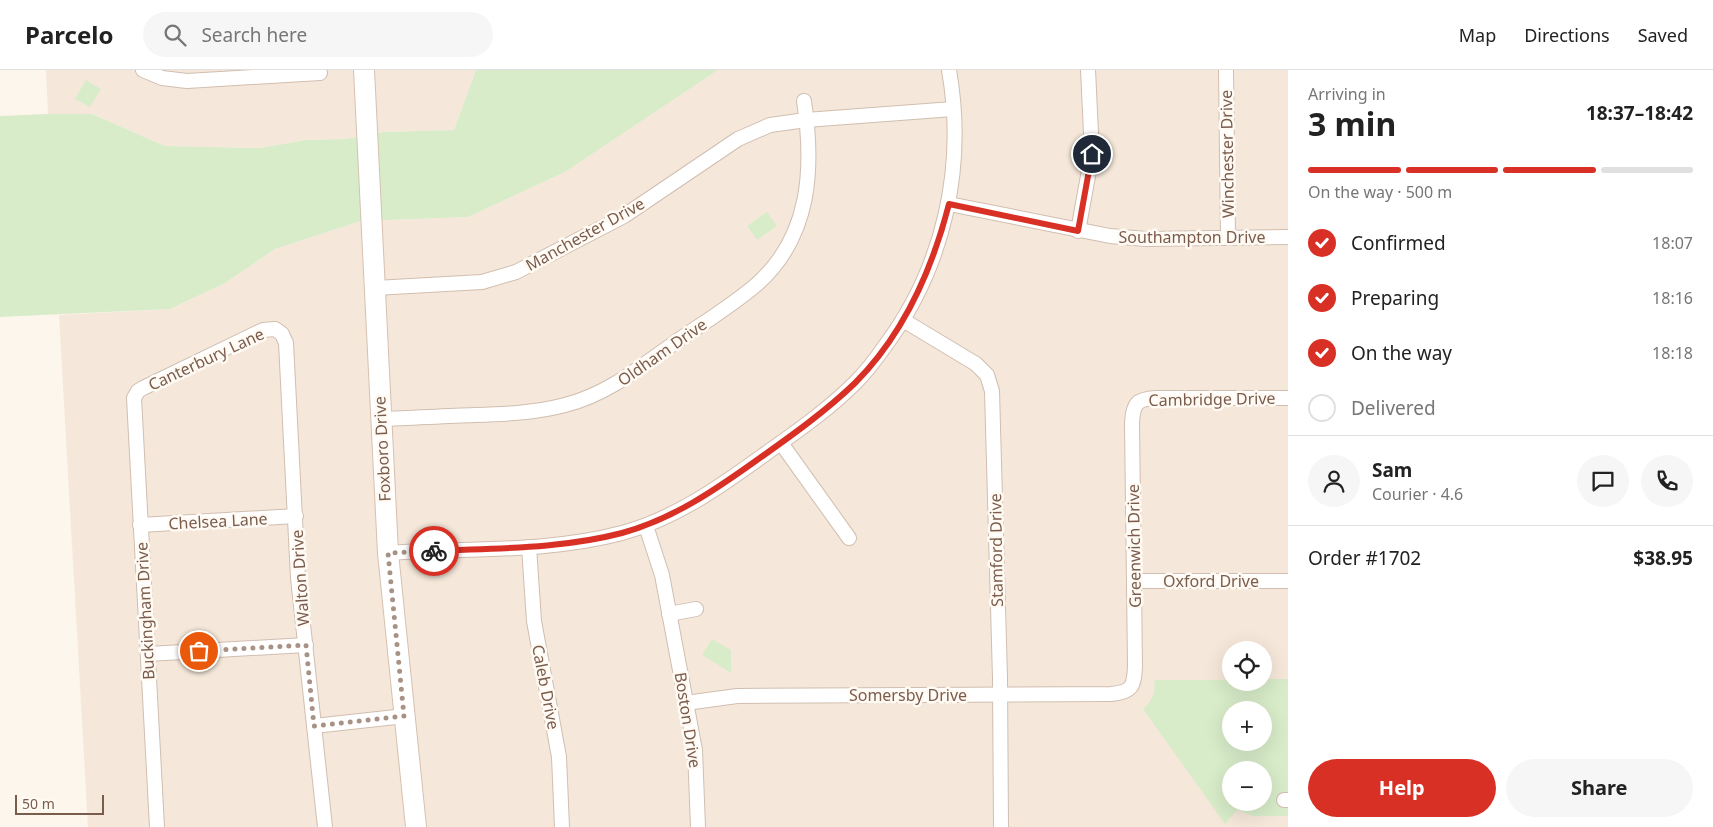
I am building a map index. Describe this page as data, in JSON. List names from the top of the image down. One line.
{"streets":{"street":["Winchester Drive","Manchester Drive","Southampton Drive","Oldham Drive","Canterbury Lane","Cambridge Drive","Foxboro Drive","Chelsea Lane","Greenwich Drive","Stamford Drive","Walton Drive","Oxford Drive","Buckingham Drive","Caleb Drive","Somersby Drive","Boston Drive"]},"crossings":[["Winchester Drive","Southampton Drive"],["Manchester Drive","Oldham Drive"],["Manchester Drive","Foxboro Drive"],["Oldham Drive","Foxboro Drive"],["Canterbury Lane","Walton Drive"],["Canterbury Lane","Buckingham Drive"],["Cambridge Drive","Greenwich Drive"],["Chelsea Lane","Walton Drive"],["Chelsea Lane","Buckingham Drive"],["Greenwich Drive","Oxford Drive"],["Greenwich Drive","Somersby Drive"],["Stamford Drive","Somersby Drive"],["Somersby Drive","Boston Drive"]],"scale_bar":"50 m","page":{"header":"Parcelo","search":"Search here","nav":["Map","Directions","Saved"],"heading":["3 min","Arriving in","18:37–18:42"],"panel":["Sam","Courier · 4.6","Order #1702","$38.95"],"bar":"On the way · 500 m","list":[["Confirmed","18:07"],["Preparing","18:16"],["On the way","18:18"],"Delivered"],"map_buttons":["+","−"],"buttons":["Help","Share"],"scale":"50 m"}}
